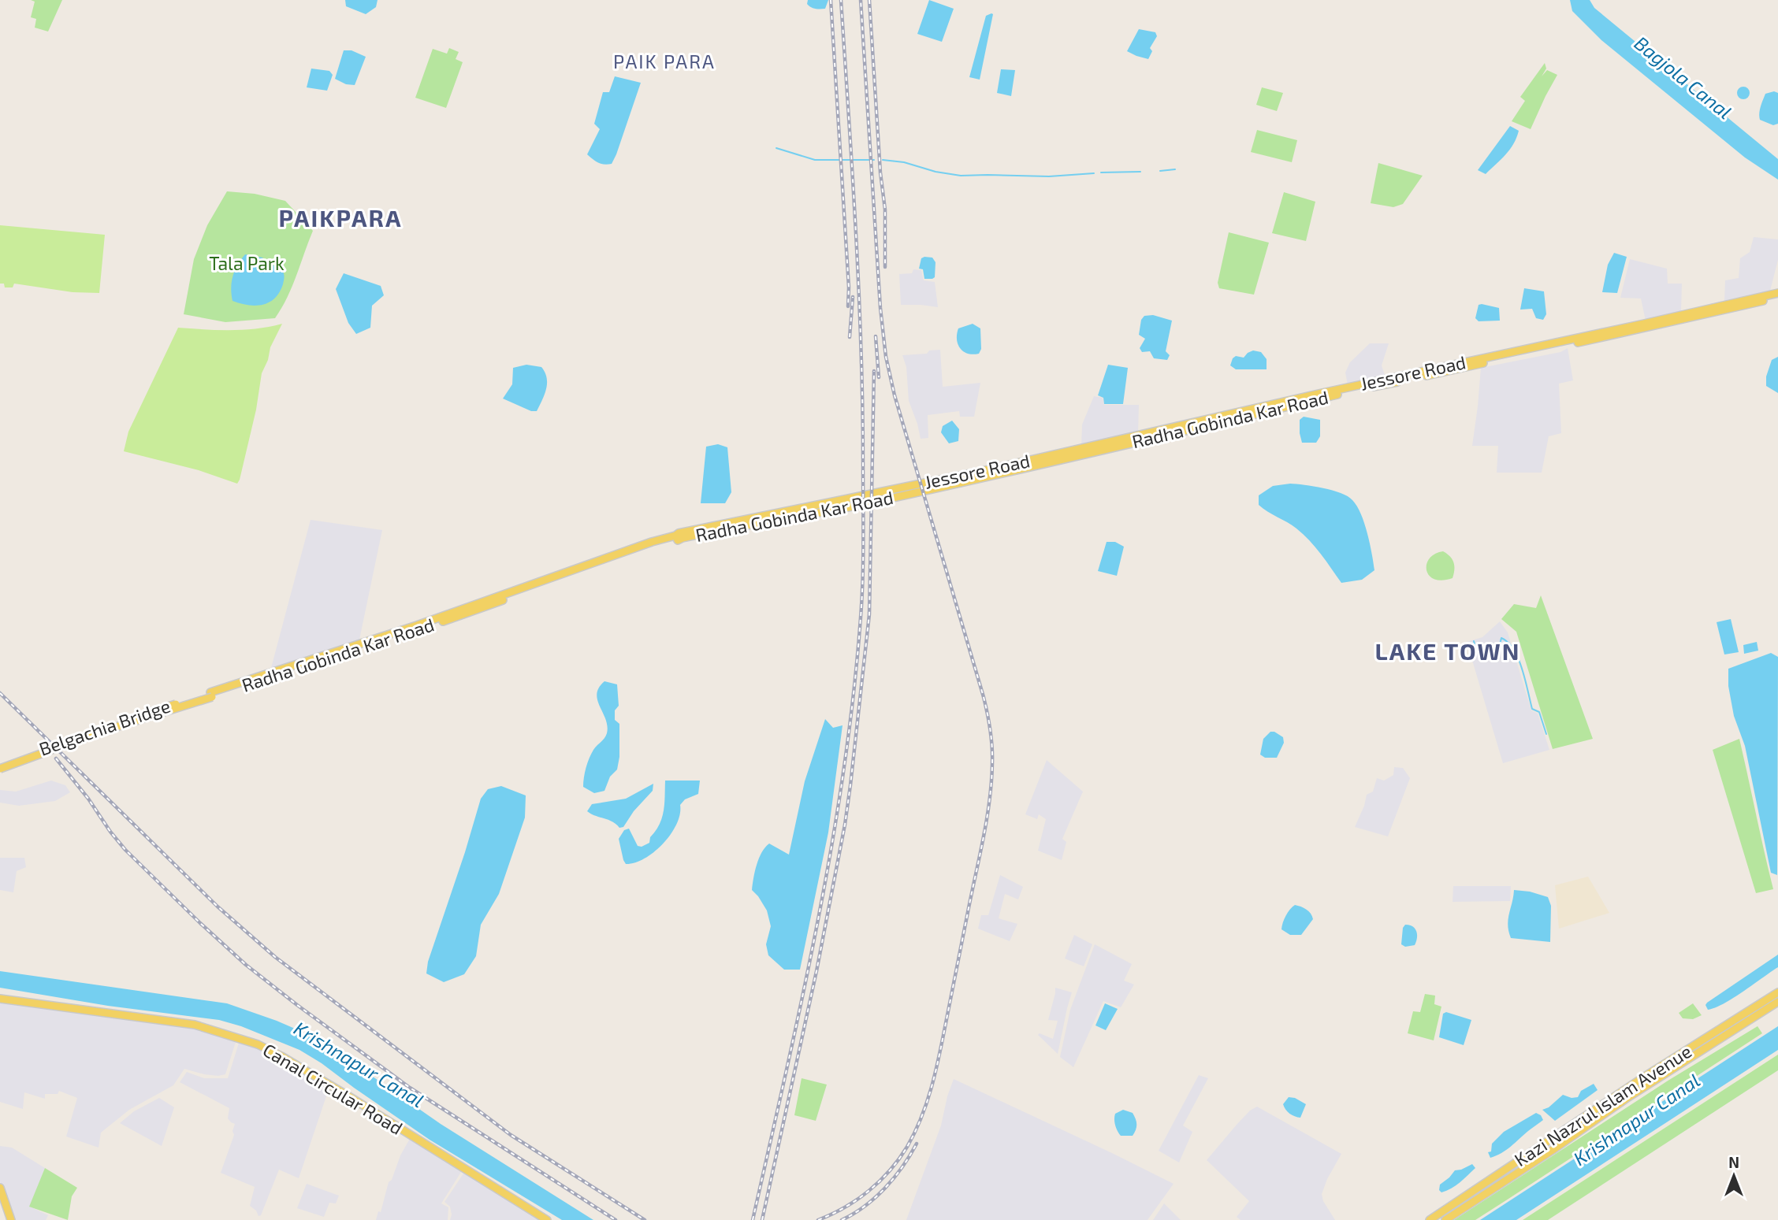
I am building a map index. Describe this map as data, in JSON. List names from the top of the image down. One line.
{"streets":{"main road":["Jessore Road","Radha Gobinda Kar Road","Belgachia Bridge","Canal Circular Road","Kazi Nazrul Islam Avenue"]},"crossings":[["Jessore Road","Radha Gobinda Kar Road"]],"districts":["PAIK PARA","PAIKPARA","LAKE TOWN"],"water":["Bagjola Canal","Krishnapur Canal"],"parks":["Tala Park"],"north":"top"}
